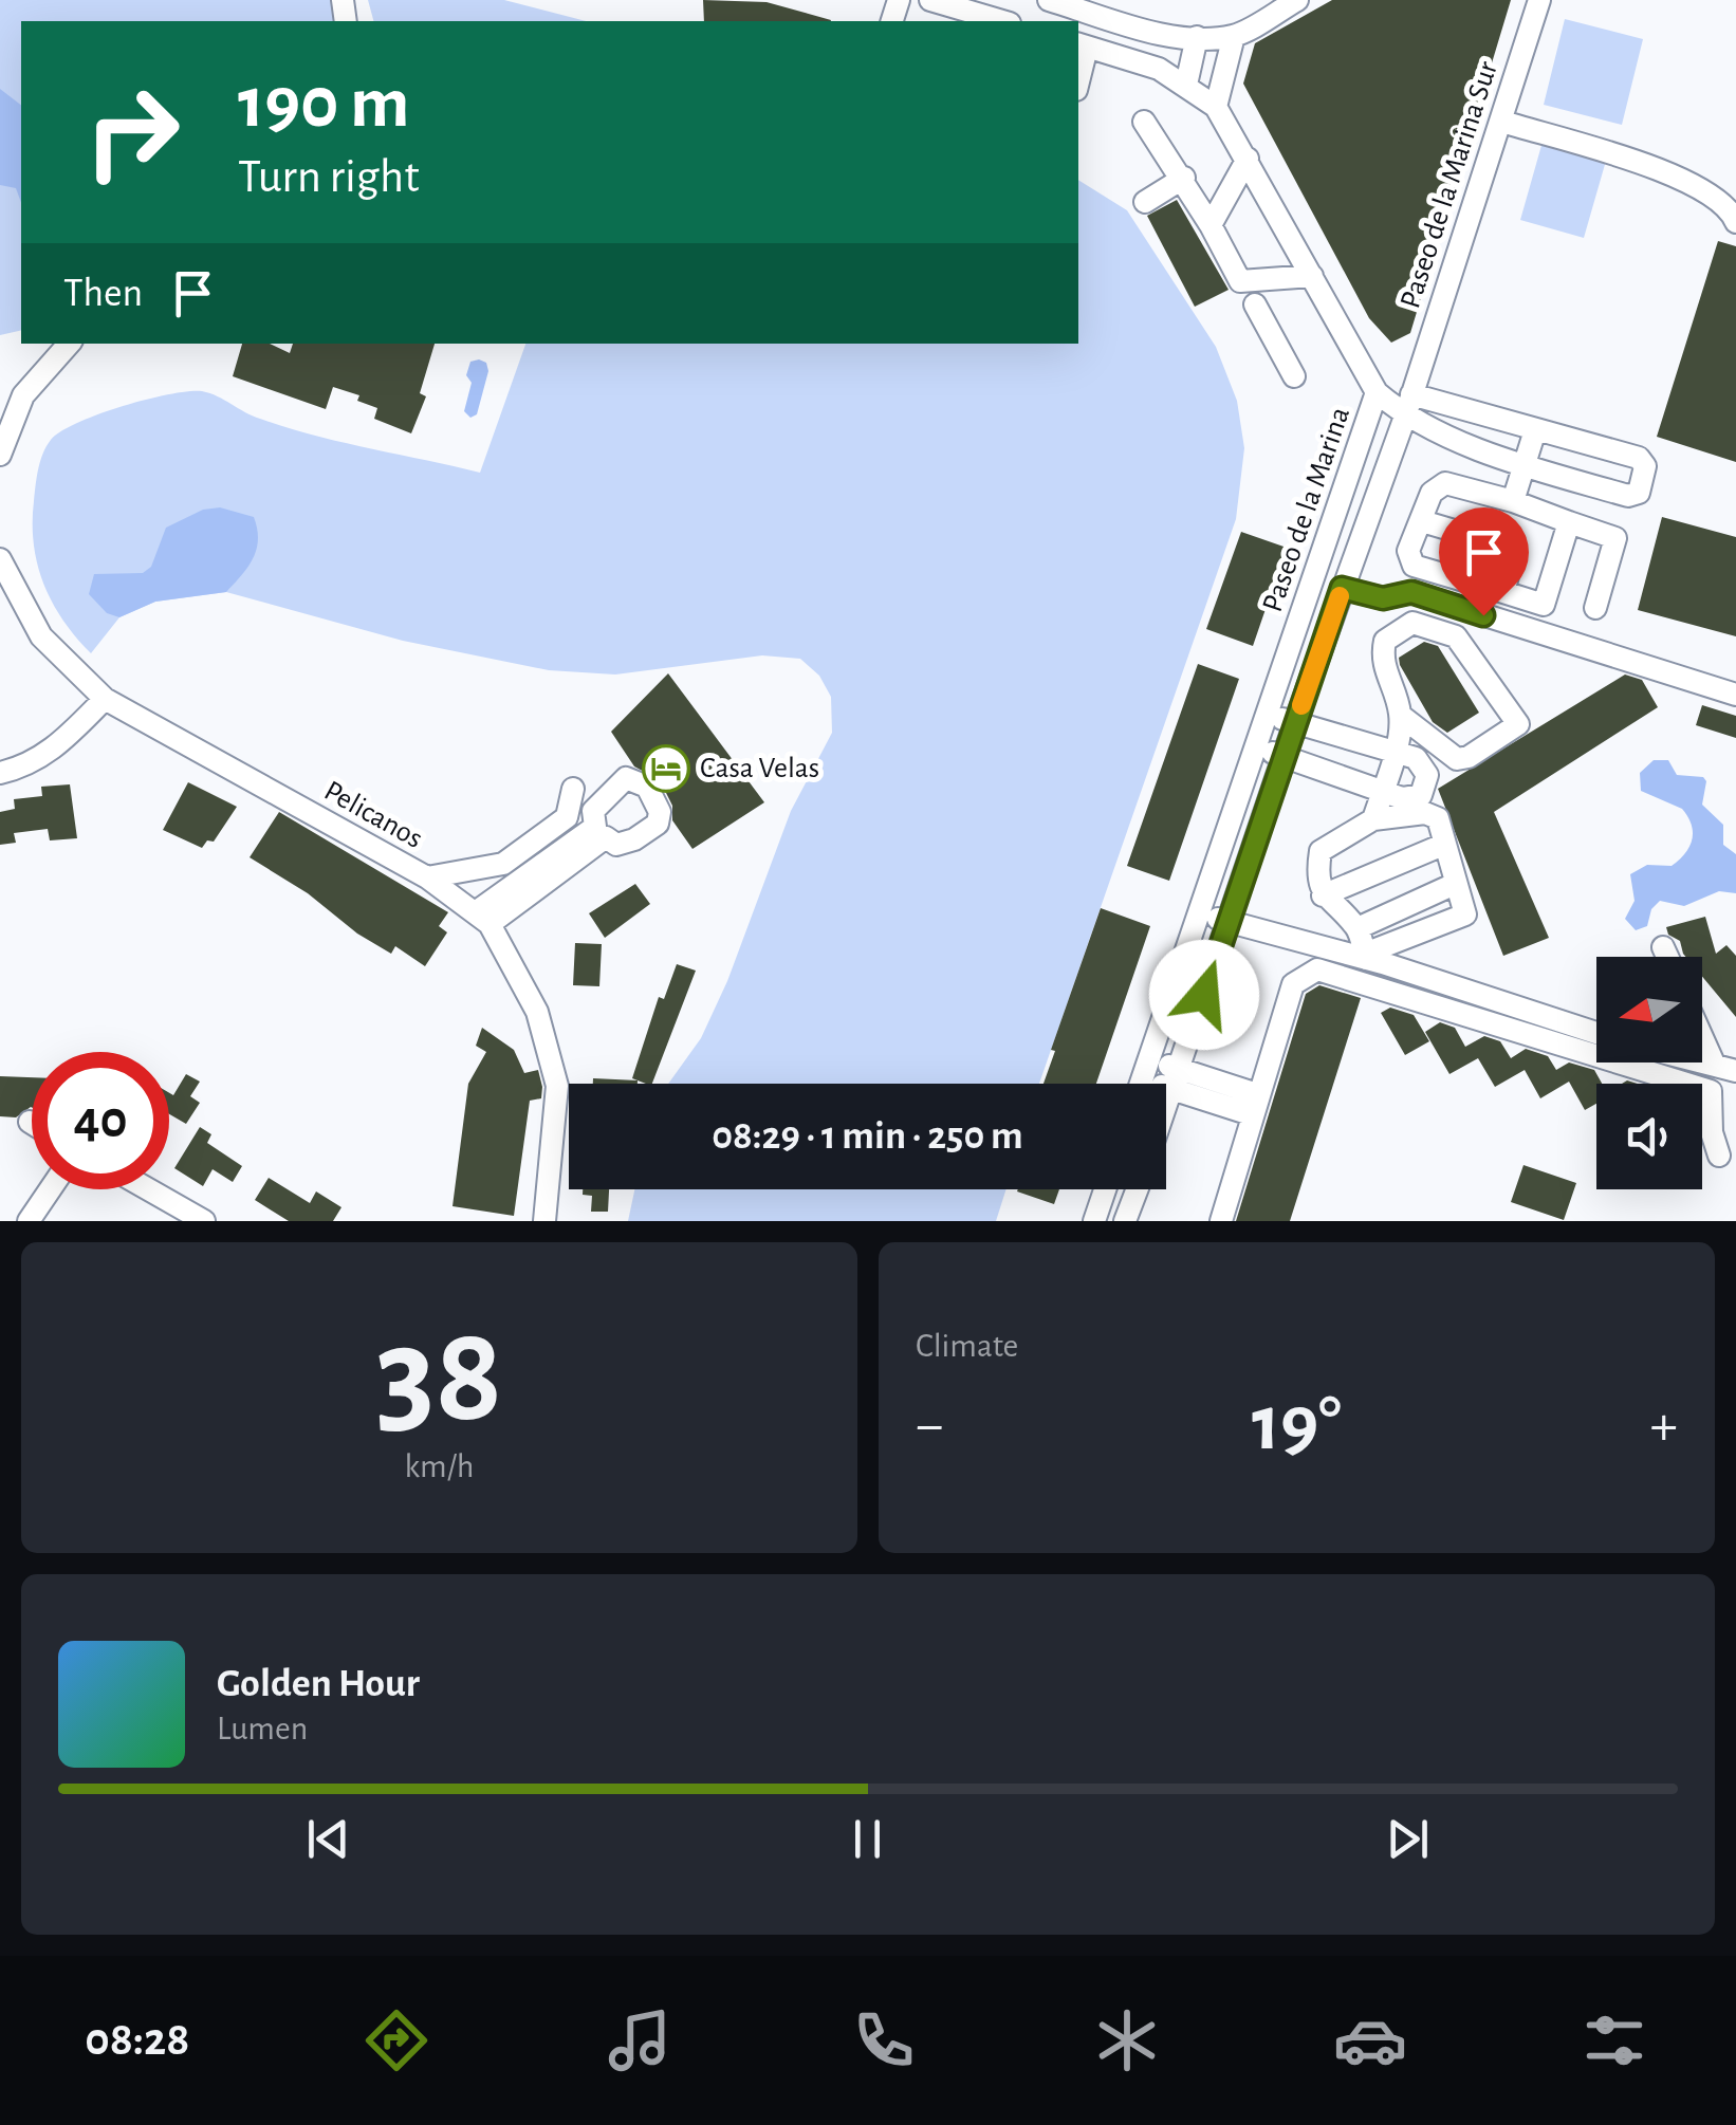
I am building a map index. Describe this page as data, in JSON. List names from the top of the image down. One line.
{"streets":{"street":["Paseo de la Marina Sur","Paseo de la Marina","Pelicanos"]},"crossings":[["Paseo de la Marina Sur","Paseo de la Marina"]],"places":{"hotel":["Casa Velas"]},"north":"left","page":{"turn":["190 m","Turn right"],"then":"Then","limit":"40","trip":"08:29 · 1 min · 250 m","tile":[["38","km/h"],"Climate"],"heat":["−","19°","+"],"song":["Golden Hour","Lumen"],"tabs":"08:28"}}
